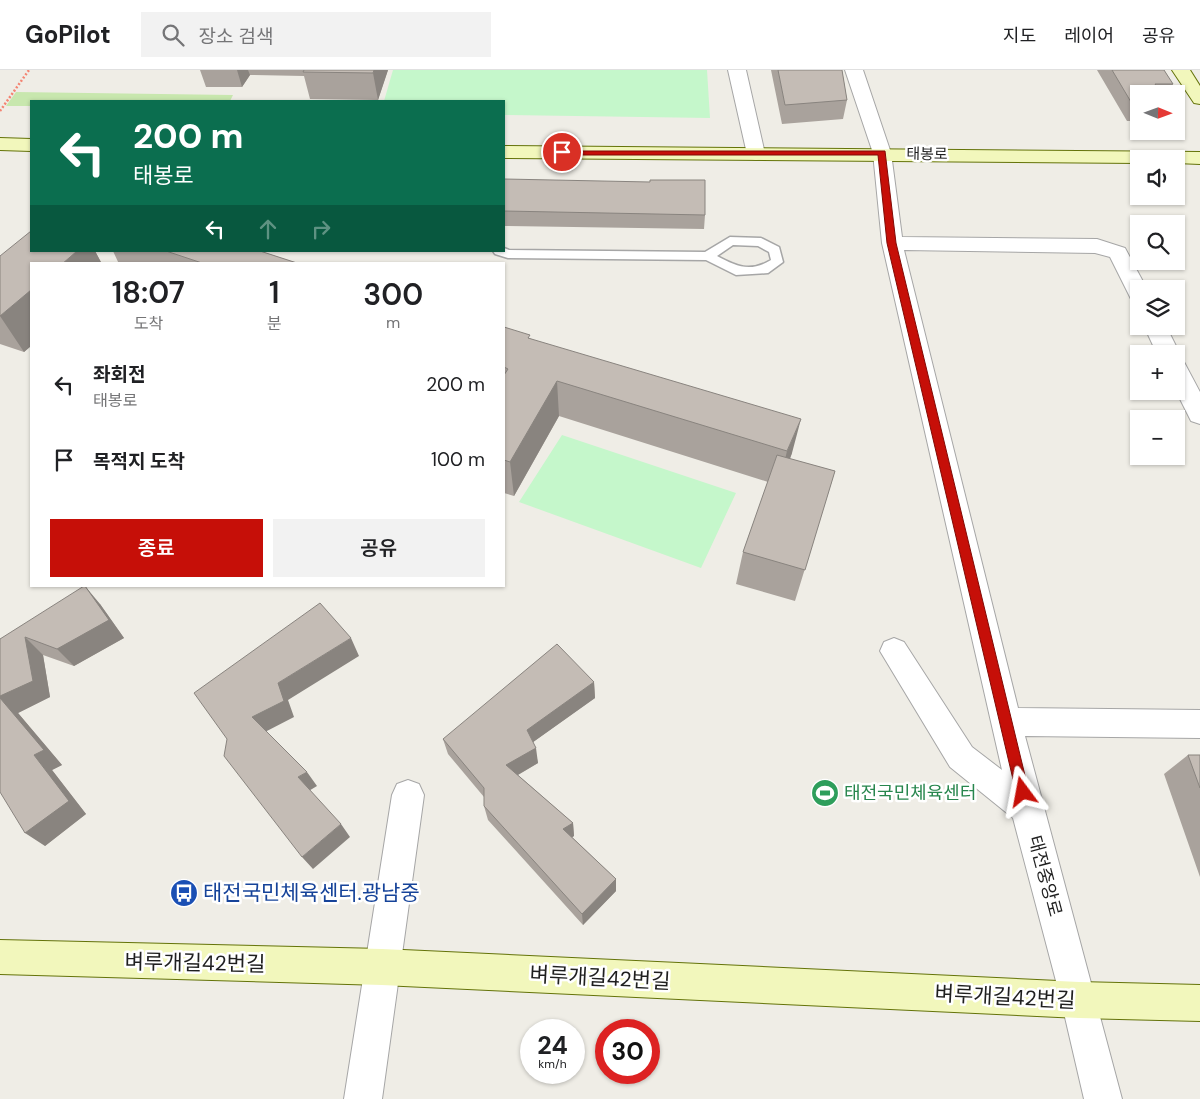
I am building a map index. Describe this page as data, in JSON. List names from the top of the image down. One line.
{"streets":{"street":["태봉로","태전중앙로","벼루개길42번길"]},"crossings":[["태봉로","태전중앙로"],["태전중앙로","벼루개길42번길"]],"places":{"sports":["태전국민체육센터"],"bus stop":["태전국민체육센터.광남중"]},"north":"right","page":{"header":"GoPilot","search":"장소 검색","nav":["지도","레이어","공유"],"map_buttons":["+","−"],"turn":["200 m","태봉로"],"eta":["18:07","도착","1","분","300","m"],"list":[{"name":"좌회전","note":"태봉로","value":"200 m"},{"name":"목적지 도착","value":"100 m"}],"buttons":["종료","공유"],"speed":"24 km/h","limit":"30"}}
